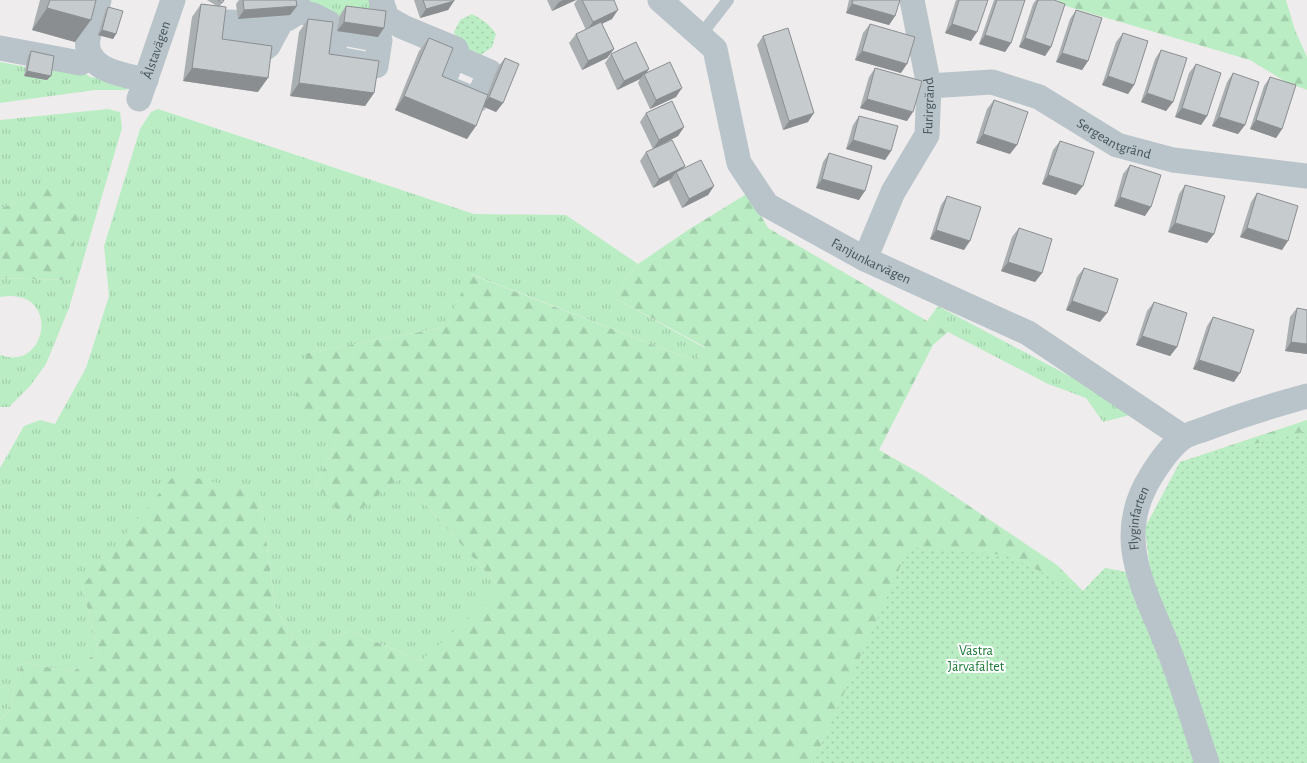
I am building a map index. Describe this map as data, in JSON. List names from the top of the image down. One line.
{"streets":{"street":["Ålstavägen","Furirgränd","Sergeantgränd","Fanjunkarvägen","Flyginfarten"]},"crossings":[["Furirgränd","Sergeantgränd"],["Furirgränd","Fanjunkarvägen"],["Fanjunkarvägen","Flyginfarten"]],"parks":["Västra Järvafältet"]}
